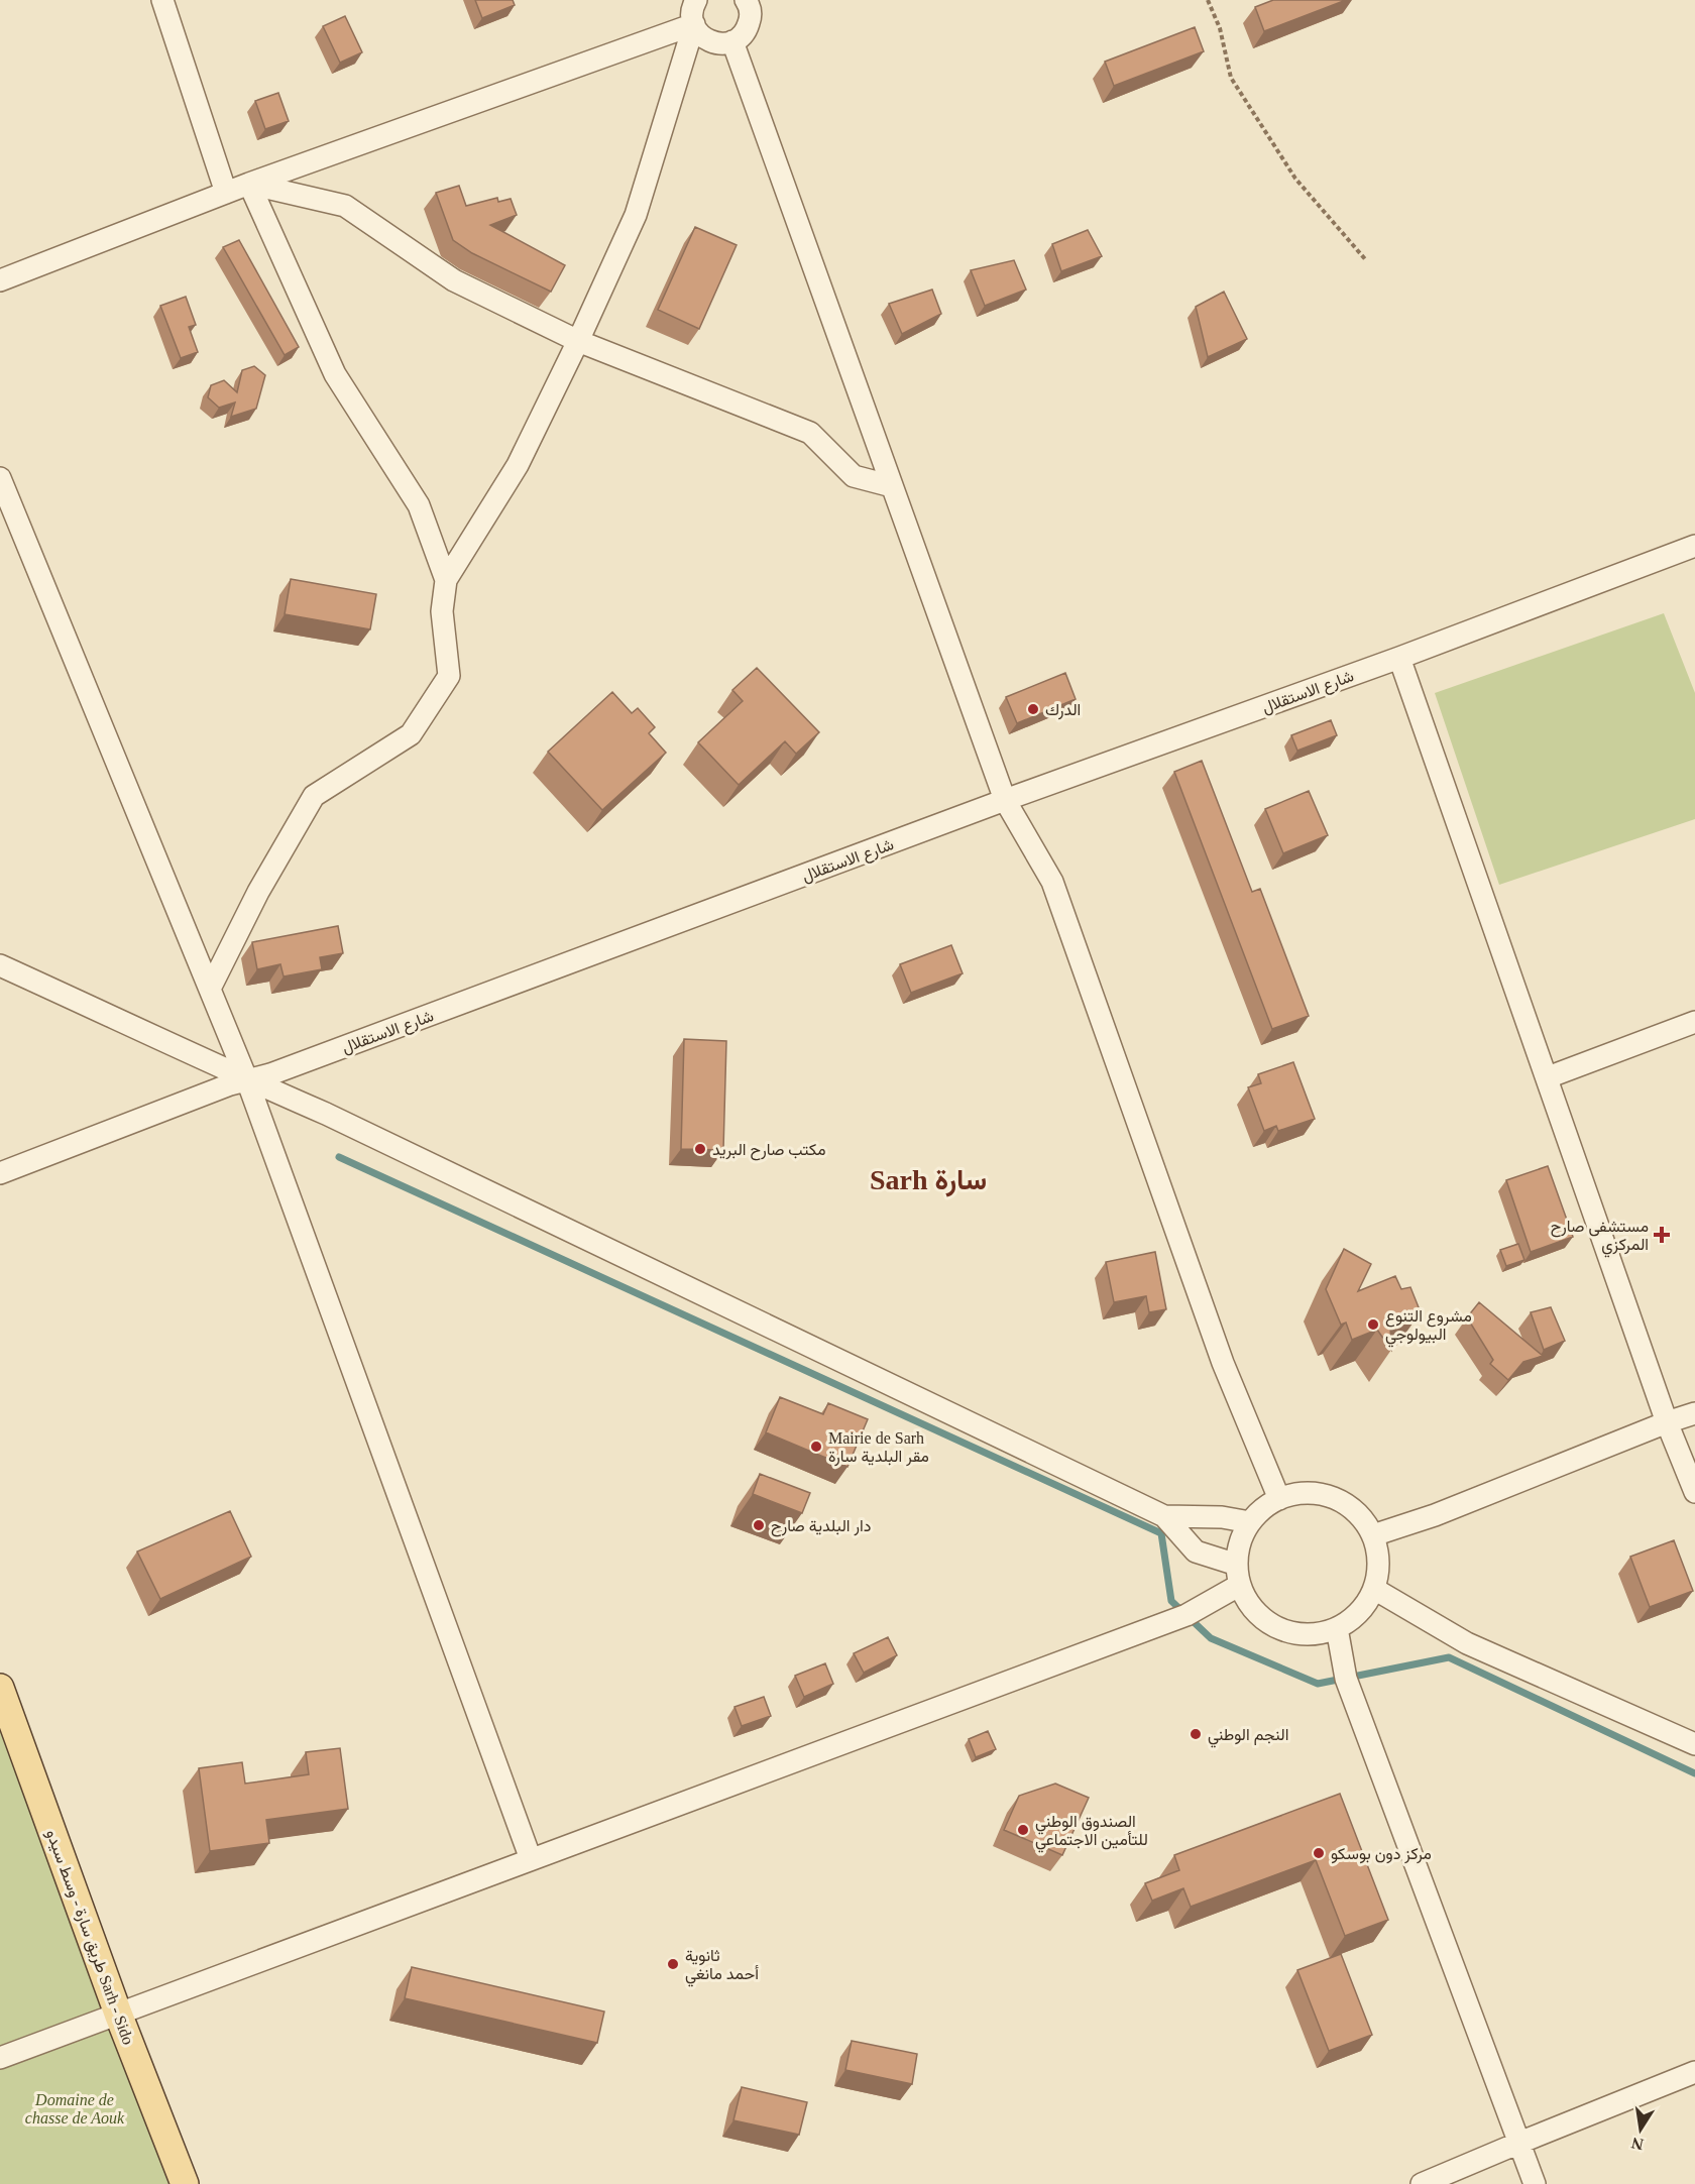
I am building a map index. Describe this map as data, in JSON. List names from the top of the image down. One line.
{"streets":{"main road":["طريق سارة - وسط سيدو Sarh - Sido"],"street":["شارع الاستقلال"]},"districts":["Sarh سارة"],"parks":["Domaine de chasse de Aouk"],"places":{"other":["الدرك","مكتب صارح البريد","مشروع التنوع البيولوجي","Mairie de Sarh مقر البلدية سارة","دار البلدية صارح","النجم الوطني","الصندوق الوطني للتأمين الاجتماعي","مركز دون بوسكو","ثانوية أحمد مانغي"],"health":["مستشفى صارح المركزي"]},"north":"bottom"}
